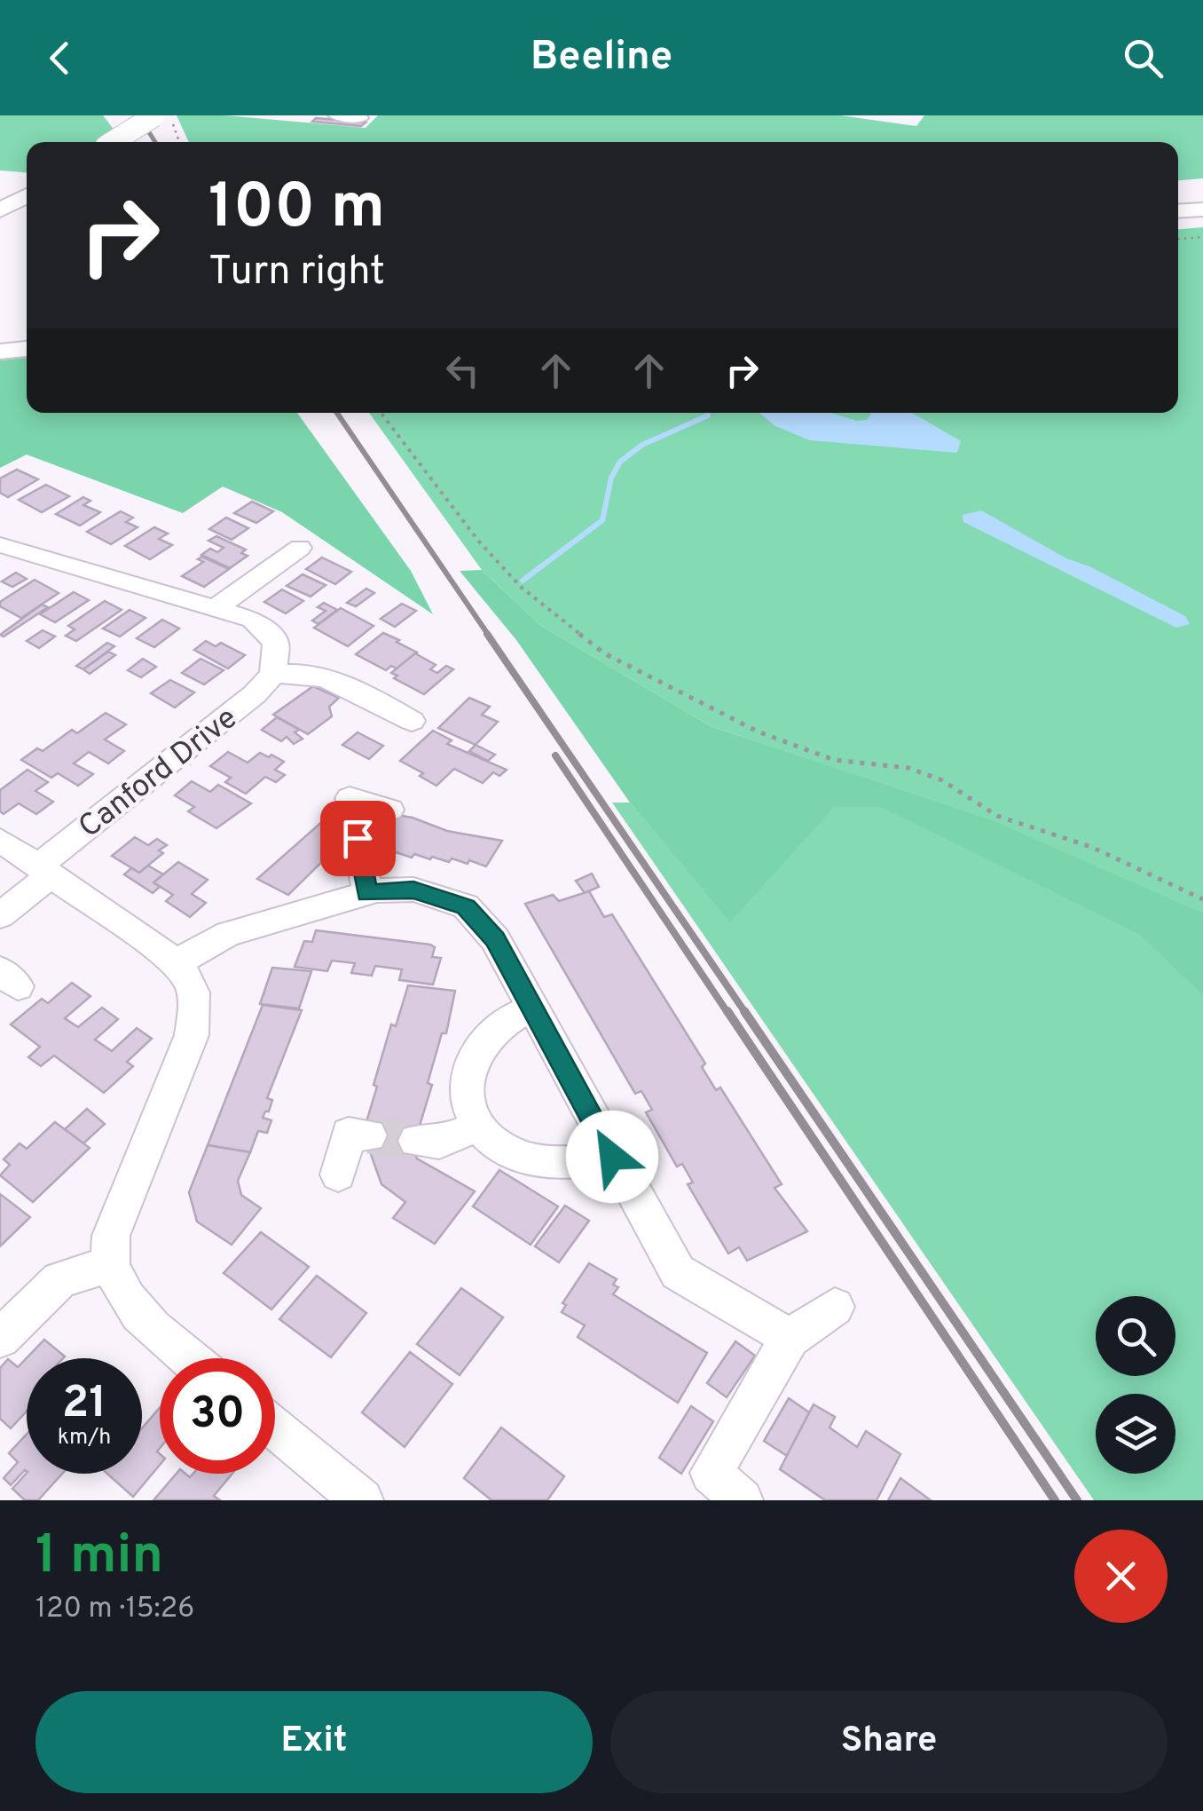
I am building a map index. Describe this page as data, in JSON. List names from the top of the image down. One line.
{"streets":{"street":["Canford Drive"]},"page":{"header":"Beeline","turn":["100 m","Turn right"],"speed":"21 km/h","limit":"30","heading":["1 min","120 m · 15:26"],"buttons":["Exit","Share"]}}
